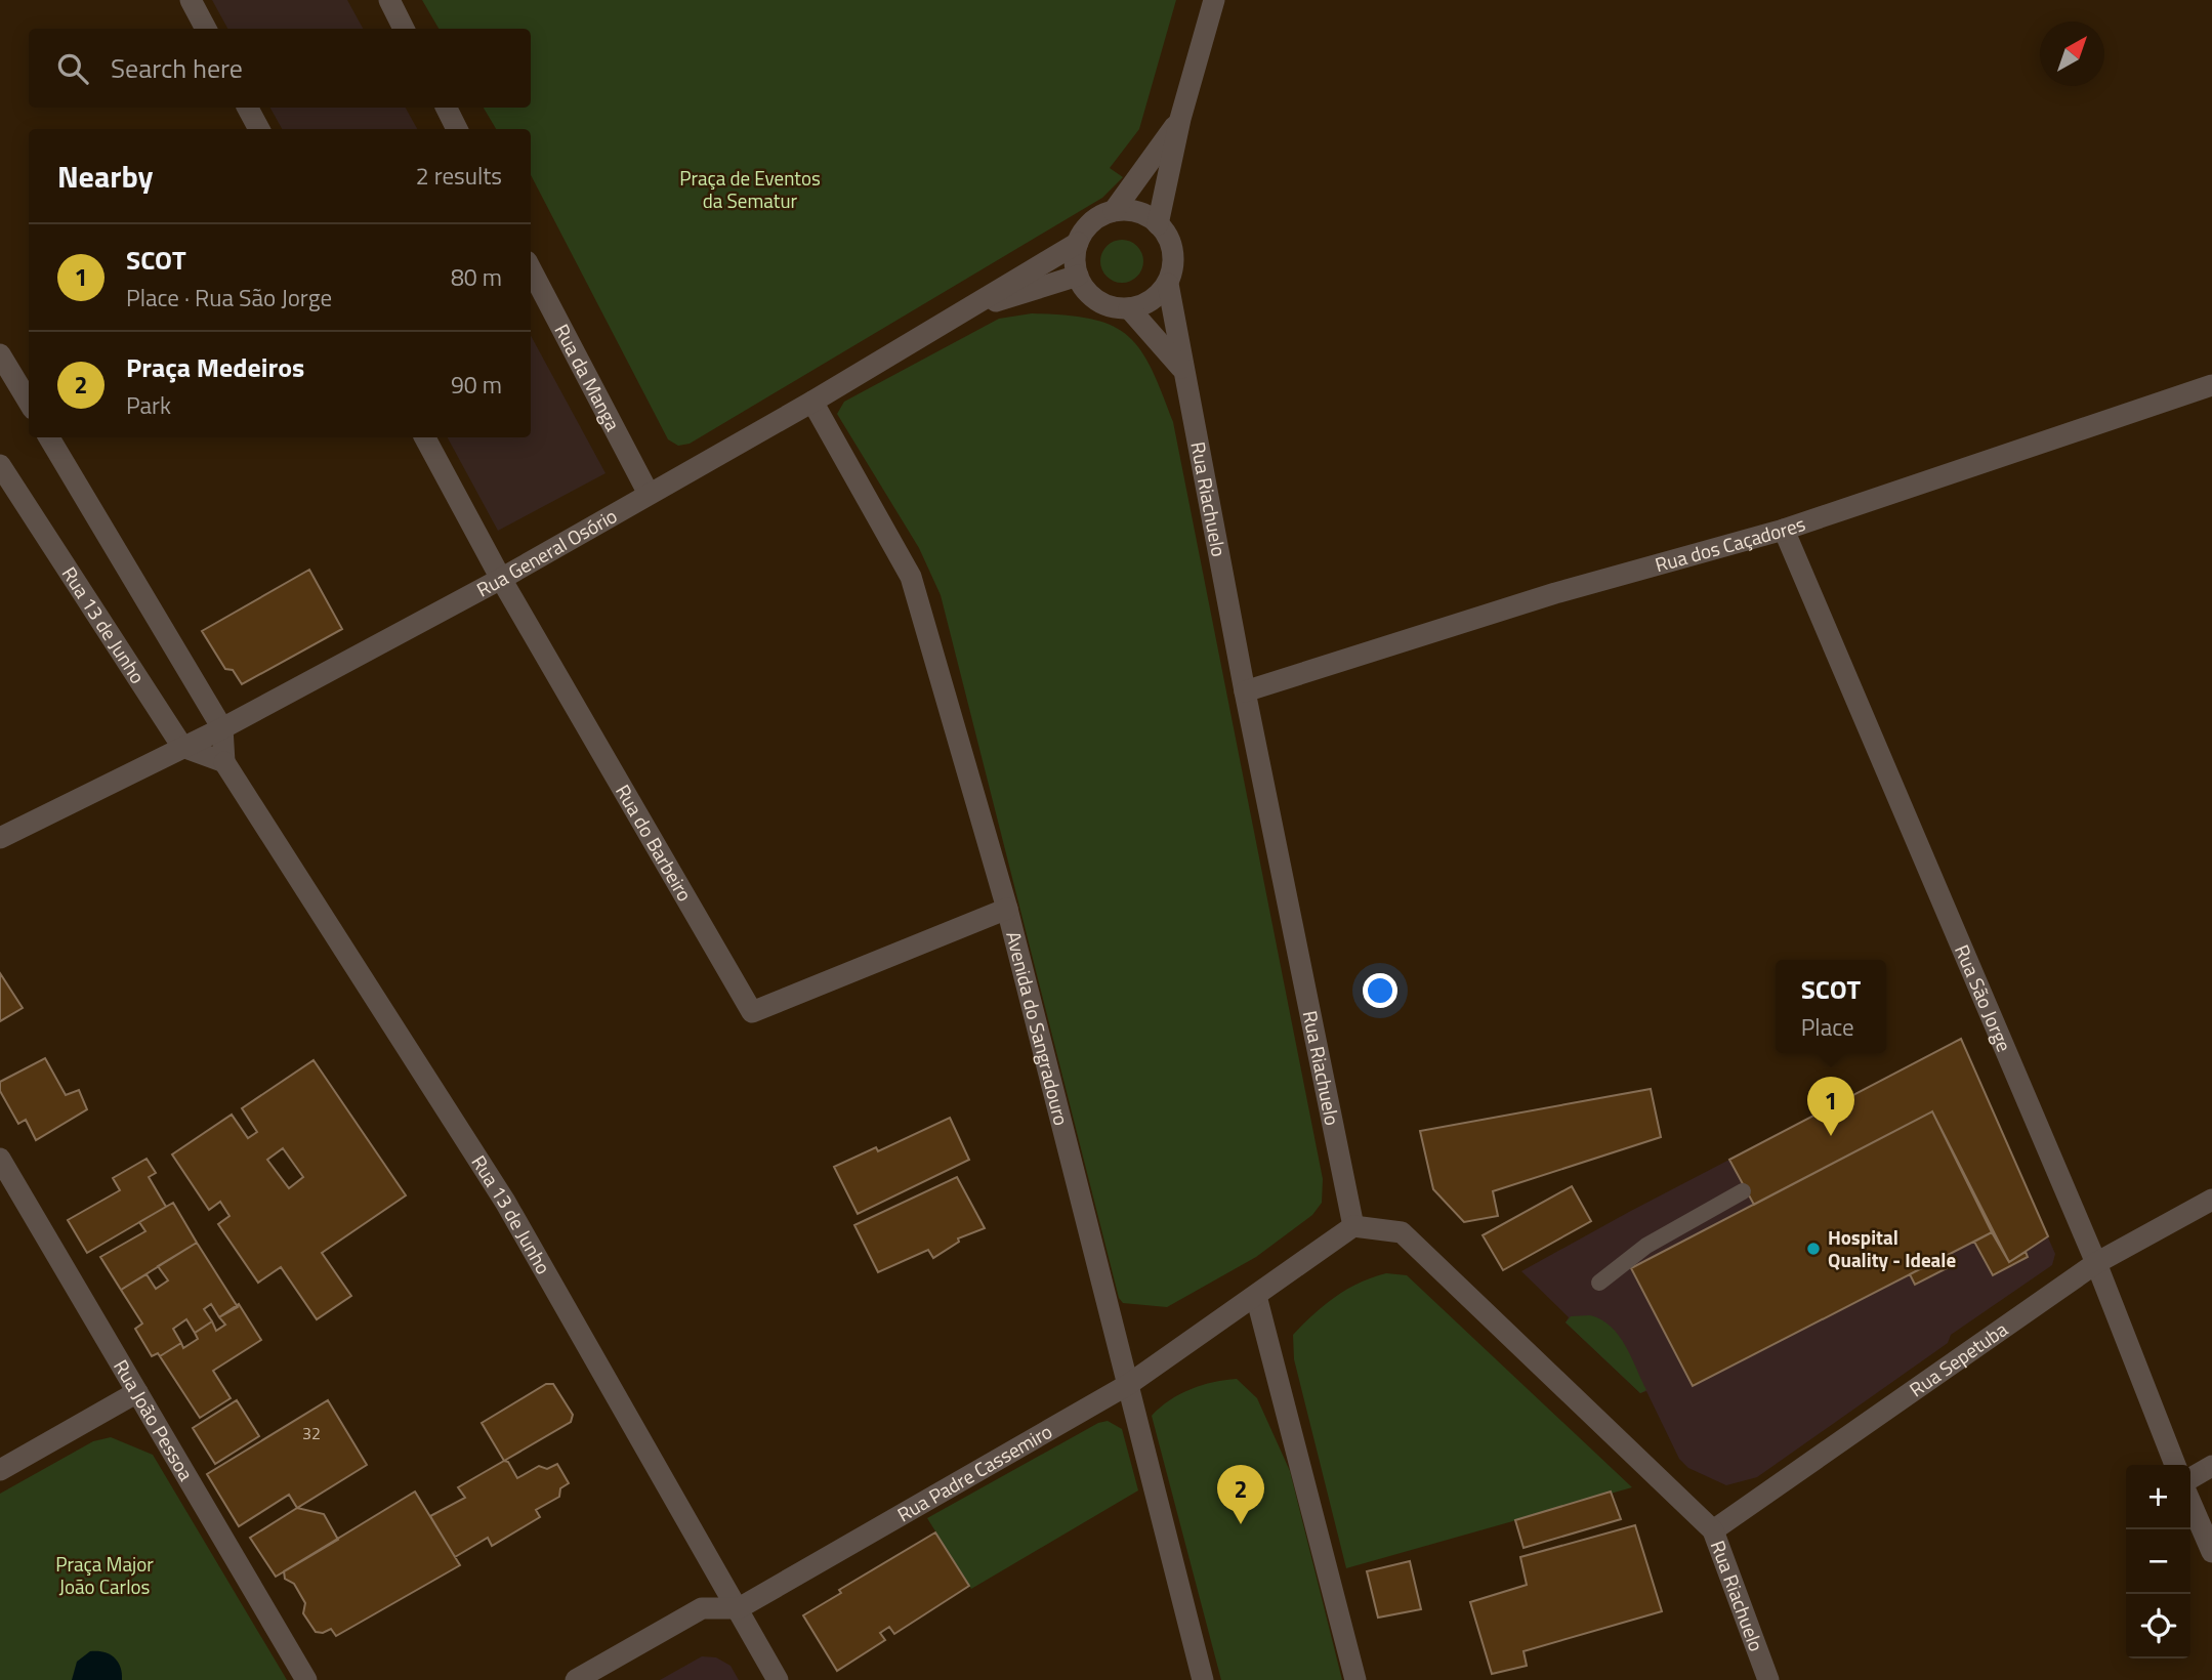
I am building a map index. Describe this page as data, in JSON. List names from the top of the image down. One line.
{"streets":{"street":["Rua da Manga","Rua Riachuelo","Rua dos Caçadores","Rua General Osório","Rua 13 de Junho","Rua do Barbeiro","Rua São Jorge","Avenida do Sangradouro","Rua Sepetuba","Rua João Pessoa","Rua Padre Cassemiro"]},"crossings":[["Rua da Manga","Rua General Osório"],["Rua Riachuelo","Rua dos Caçadores"],["Rua Riachuelo","Rua General Osório"],["Rua Riachuelo","Rua Sepetuba"],["Rua Riachuelo","Rua Padre Cassemiro"],["Rua dos Caçadores","Rua São Jorge"],["Rua General Osório","Rua 13 de Junho"],["Rua General Osório","Rua do Barbeiro"],["Rua General Osório","Avenida do Sangradouro"],["Rua 13 de Junho","Rua Padre Cassemiro"],["Rua do Barbeiro","Avenida do Sangradouro"],["Rua São Jorge","Rua Sepetuba"],["Avenida do Sangradouro","Rua Padre Cassemiro"]],"parks":["Praça de Eventos da Sematur","Praça Major João Carlos"],"places":["Hospital Quality - Ideale"],"house_numbers":["32"],"north":"top right","page":{"search":"Search here","heading":["Nearby","2 results"],"list":[{"mark":"1","name":"SCOT","note":"Place · Rua São Jorge","value":"80 m"},{"mark":"2","name":"Praça Medeiros","note":"Park","value":"90 m"}],"popup":["SCOT","Place"],"pins":["1","2"],"map_buttons":["+","−"]}}
